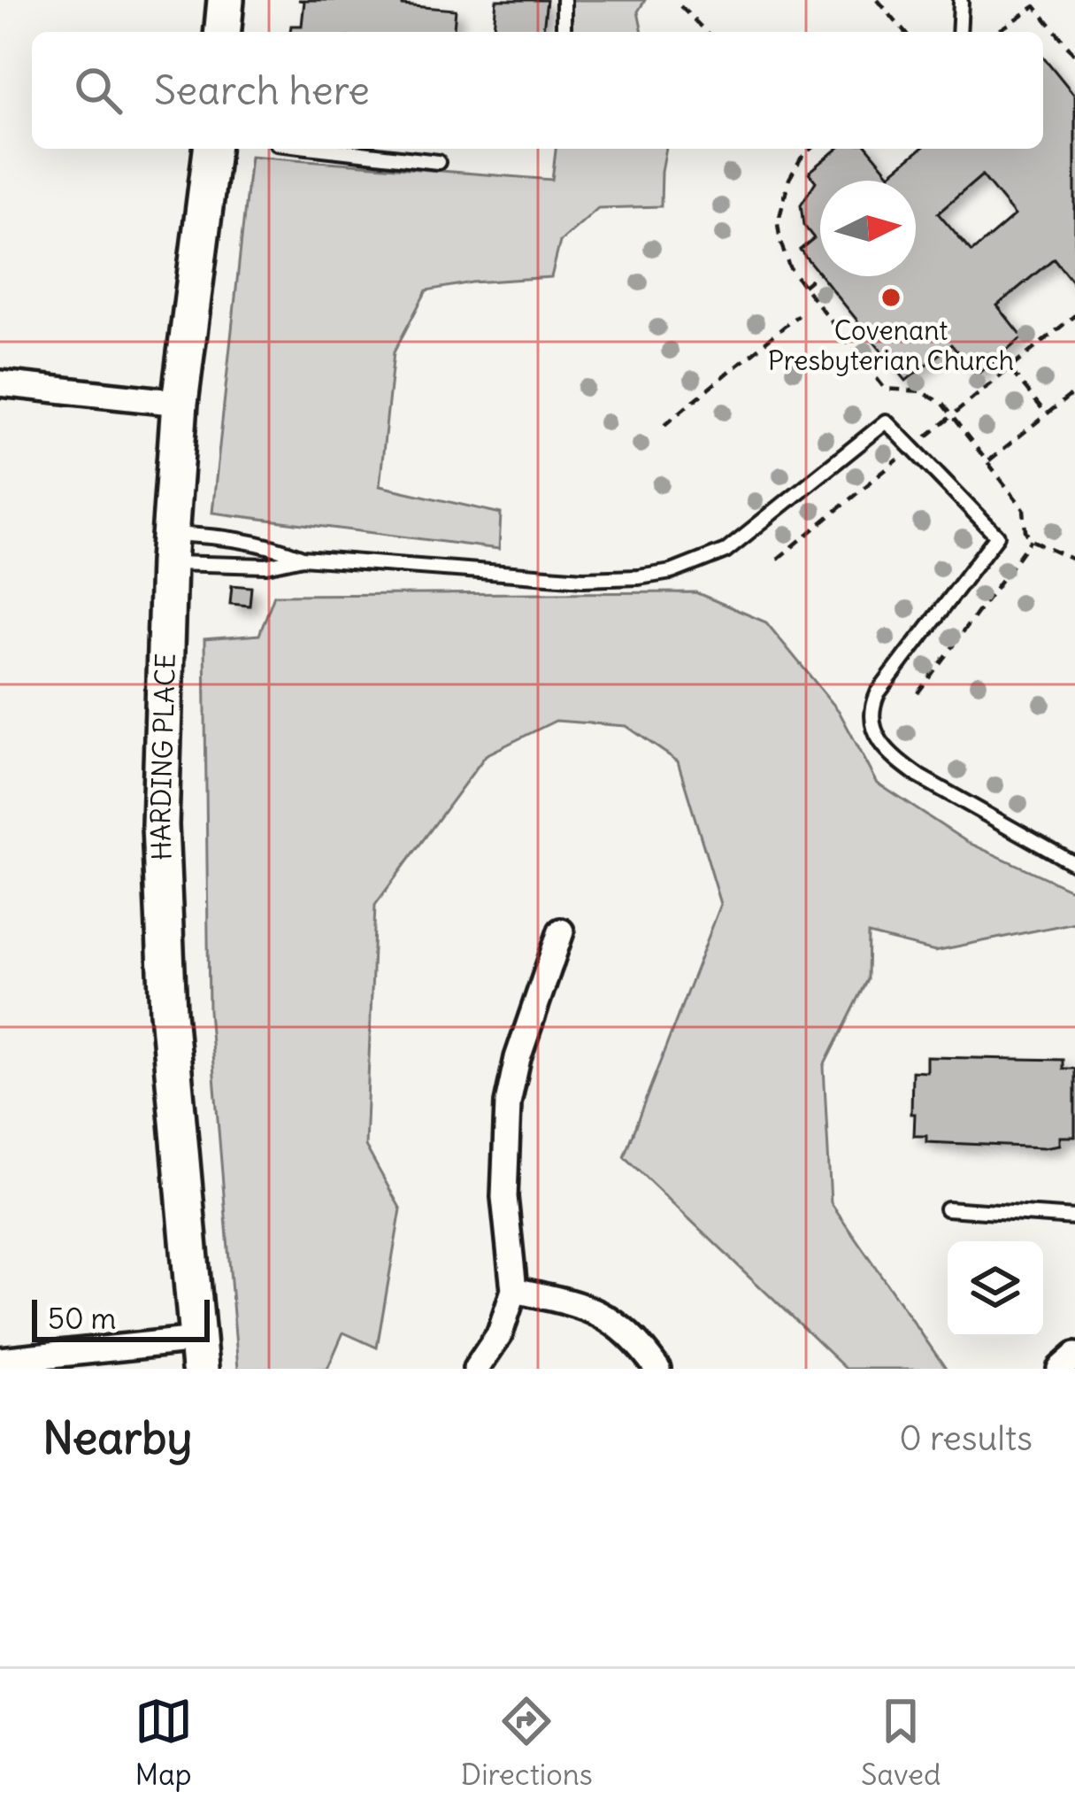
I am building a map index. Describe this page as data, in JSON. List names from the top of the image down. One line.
{"streets":{"main road":["HARDING PLACE"]},"places":["Covenant Presbyterian Church"],"scale_bar":"50 m","north":"right","page":{"search":"Search here","scale":"50 m","heading":["Nearby","0 results"],"nav":["Map","Directions","Saved"]}}
